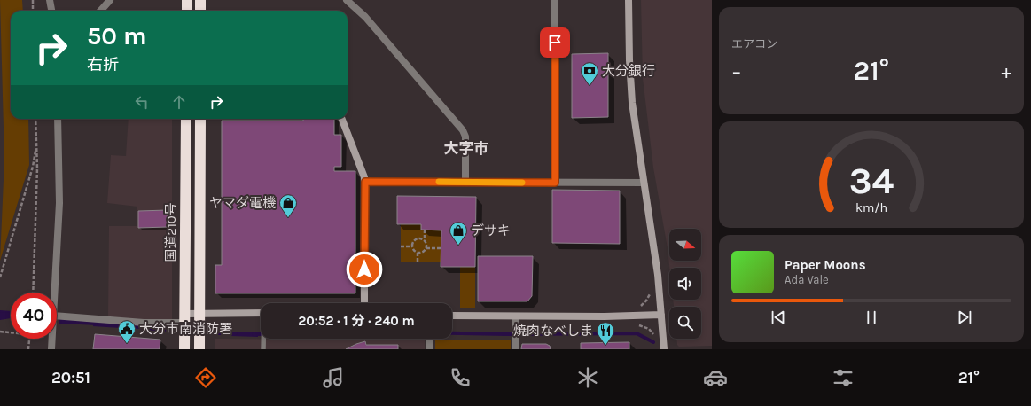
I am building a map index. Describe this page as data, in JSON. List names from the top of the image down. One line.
{"streets":{"highway":["国道210号"]},"districts":["大字市"],"places":{"bank":["大分銀行"],"shop":["ヤマダ電機","デサキ"],"public building":["大分市南消防署"],"restaurant":["焼肉なべしま"]},"north":"right","page":{"tile":"エアコン","turn":["50 m","右折"],"heat":["−","21°","+"],"song":["Paper Moons","Ada Vale"],"limit":"40","trip":"20:52 · 1 分 · 240 m","tabs":["20:51","21°"],"gauge":["34","km/h"]}}
